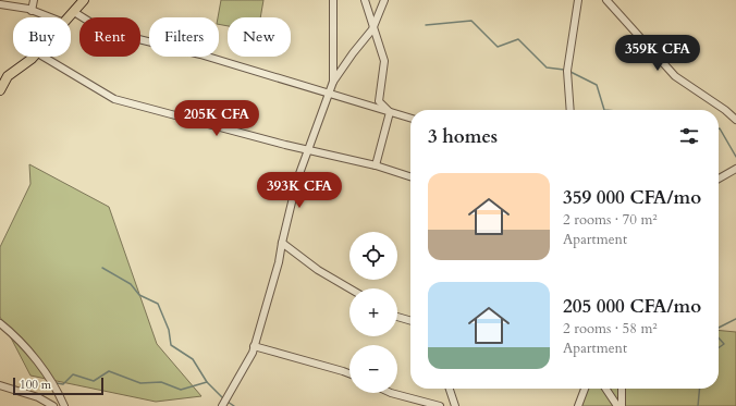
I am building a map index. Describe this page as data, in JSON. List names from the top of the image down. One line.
{"scale_bar":"100 m","page":{"chip":["Buy","Rent","Filters","New"],"price":["359K CFA","205K CFA","393K CFA"],"heading":"3 homes","list":[{"name":"359 000 CFA/mo","note":"2 rooms · 70 m² · Apartment"},{"name":"205 000 CFA/mo","note":"2 rooms · 58 m² · Apartment"}],"map_buttons":["+","−"],"scale":"100 m"}}
